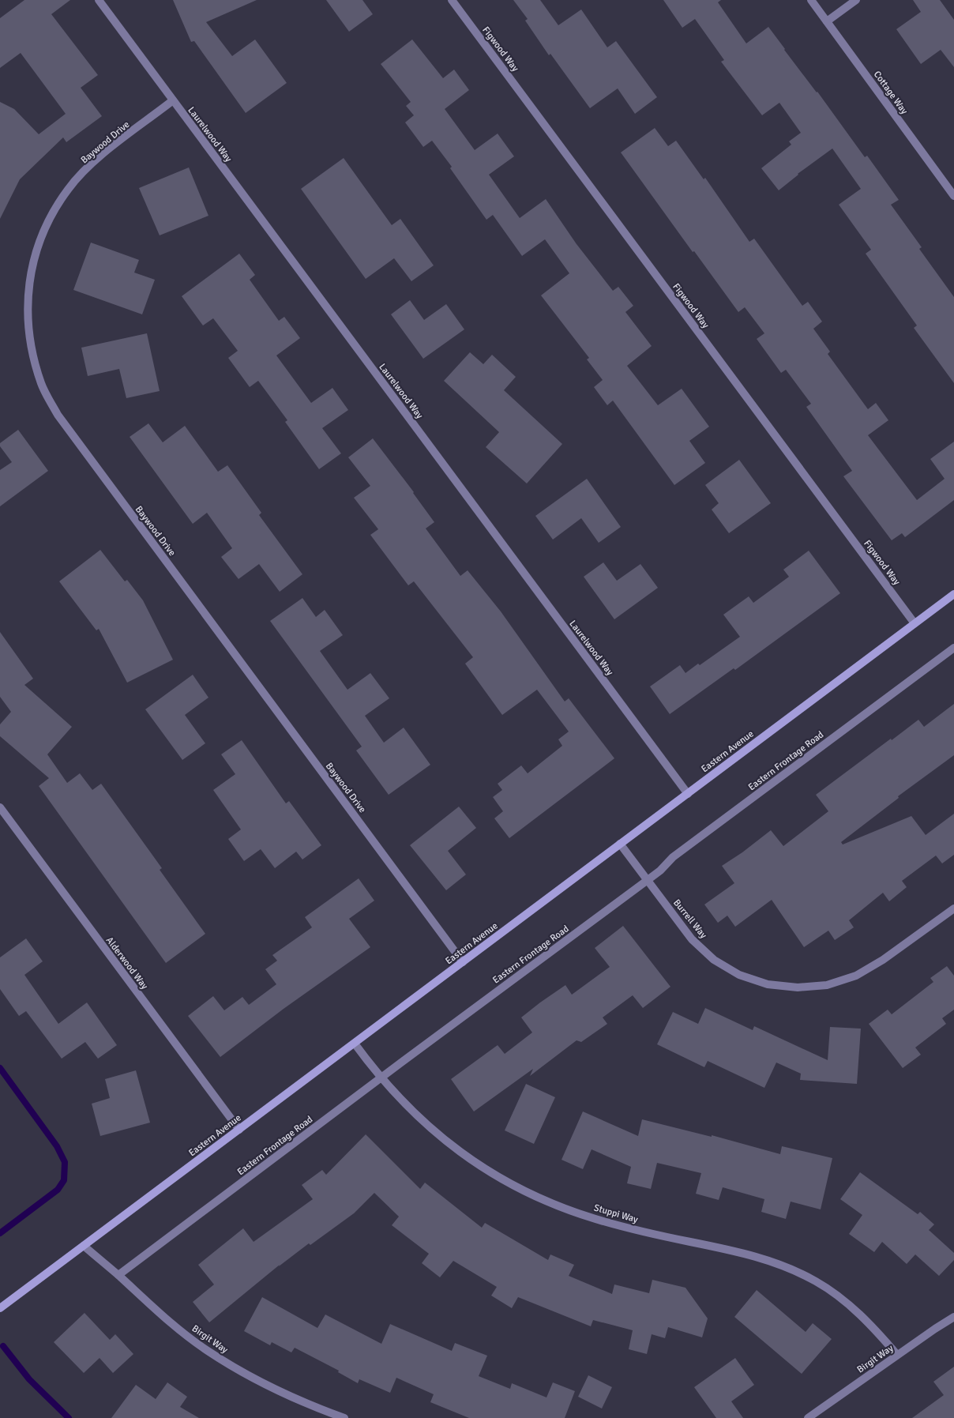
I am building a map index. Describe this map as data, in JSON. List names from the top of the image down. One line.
{"streets":{"main road":["Eastern Avenue"],"street":["Figwood Way","Cottage Way","Laurelwood Way","Baywood Drive","Eastern Frontage Road","Burrell Way","Alderwood Way","Stuppi Way","Birgit Way"]},"crossings":[["Figwood Way","Eastern Avenue"],["Laurelwood Way","Baywood Drive"],["Laurelwood Way","Eastern Avenue"],["Baywood Drive","Eastern Avenue"],["Eastern Avenue","Burrell Way"],["Eastern Avenue","Alderwood Way"],["Eastern Avenue","Stuppi Way"],["Eastern Avenue","Birgit Way"],["Eastern Frontage Road","Burrell Way"],["Eastern Frontage Road","Stuppi Way"],["Eastern Frontage Road","Birgit Way"],["Stuppi Way","Birgit Way"]]}
